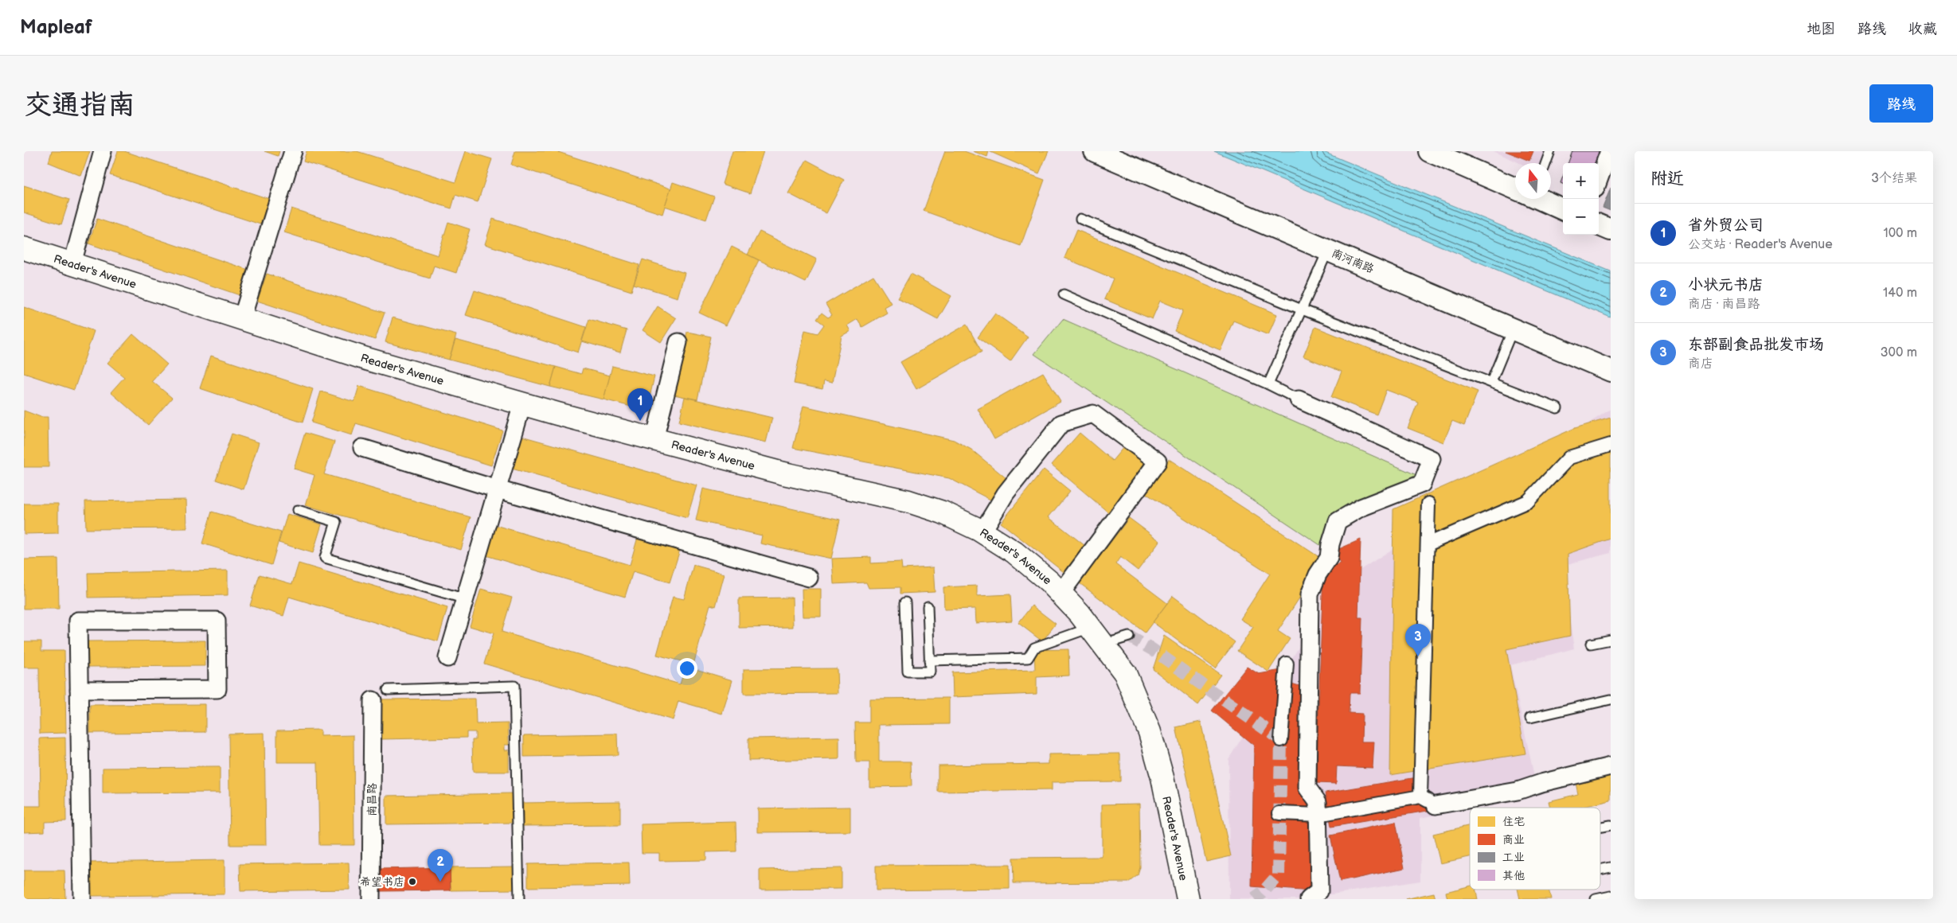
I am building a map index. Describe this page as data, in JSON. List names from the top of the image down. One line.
{"streets":{"main road":["Reader's Avenue"],"street":["南河南路","南昌路"]},"places":["希望书店"],"legend":["住宅","商业","工业","其他"],"north":"top","page":{"header":"Mapleaf","nav":["地图","路线","收藏"],"buttons":"路线","title":"交通指南","heading":["附近","3个结果"],"map_buttons":["+","−"],"list":[{"mark":"1","name":"省外贸公司","note":"公交站 · Reader's Avenue","value":"100 m"},{"mark":"2","name":"小状元书店","note":"商店 · 南昌路","value":"140 m"},{"mark":"3","name":"东部副食品批发市场","note":"商店","value":"300 m"}],"pins":["1","3","2"]}}
